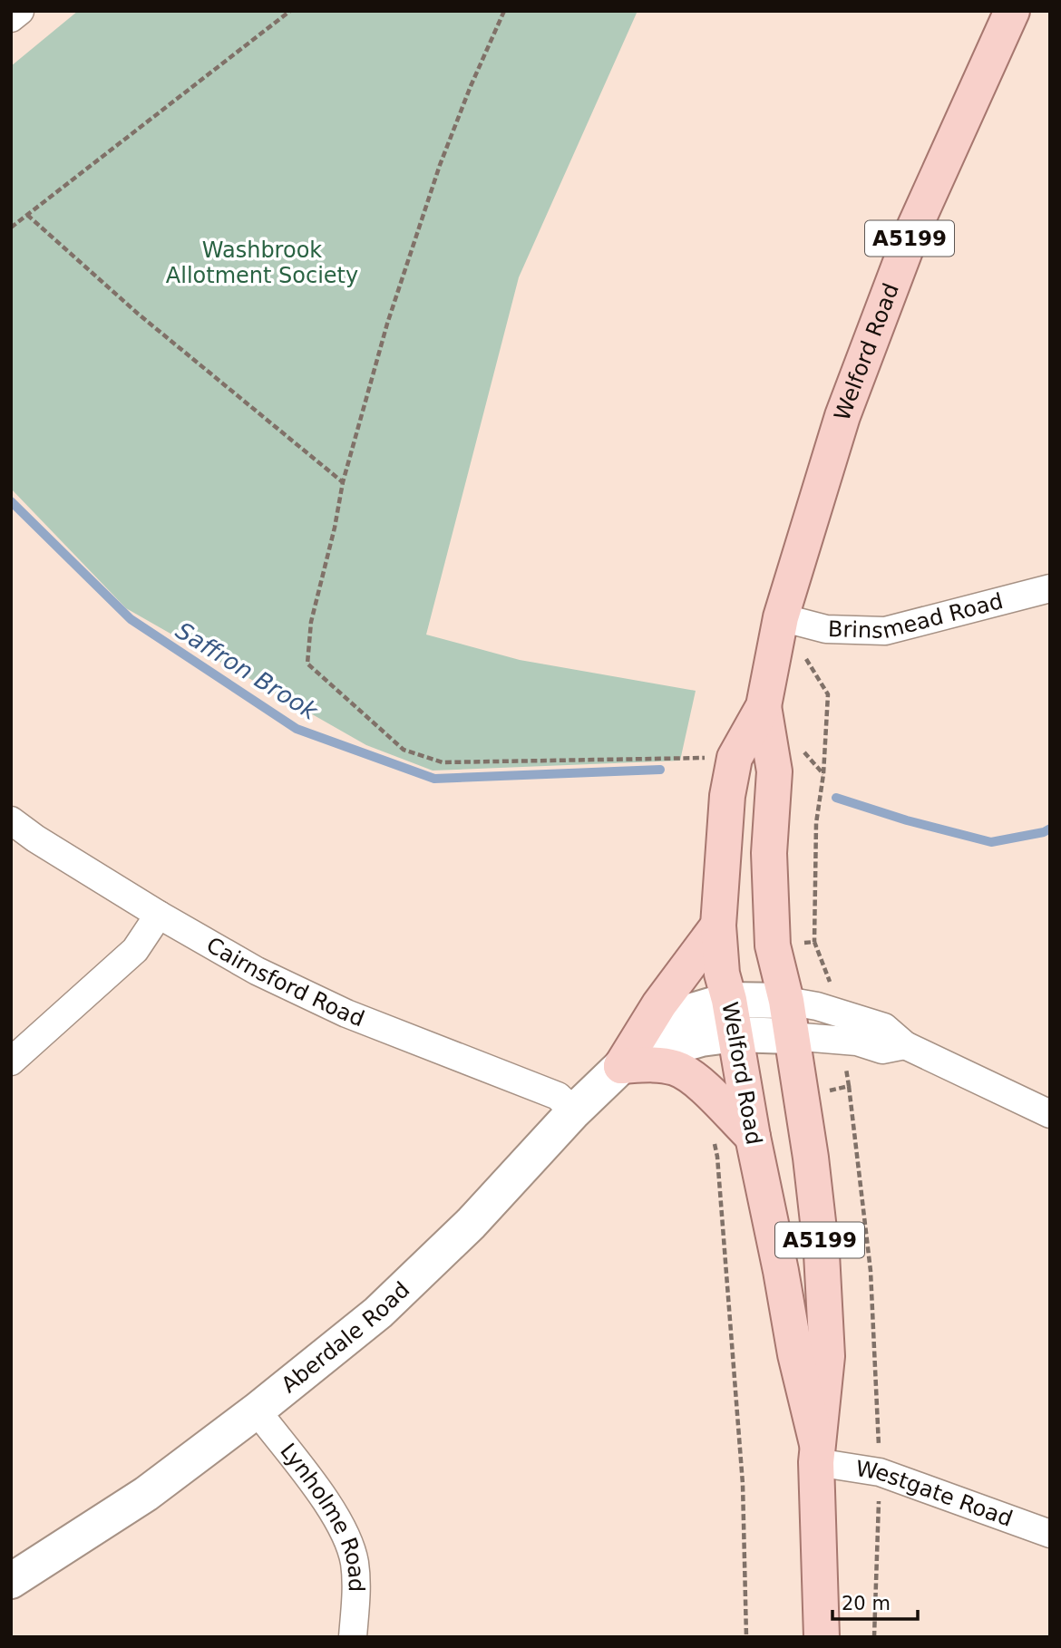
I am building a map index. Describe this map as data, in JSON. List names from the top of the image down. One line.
{"streets":{"main road":["A5199","Welford Road"],"street":["Brinsmead Road","Cairnsford Road","Aberdale Road","Westgate Road","Lynholme Road"]},"crossings":[["Welford Road","Brinsmead Road"],["Welford Road","Aberdale Road"],["Welford Road","Westgate Road"],["Cairnsford Road","Aberdale Road"],["Aberdale Road","Lynholme Road"]],"water":["Saffron Brook"],"parks":["Washbrook Allotment Society"],"scale_bar":"20 m"}
